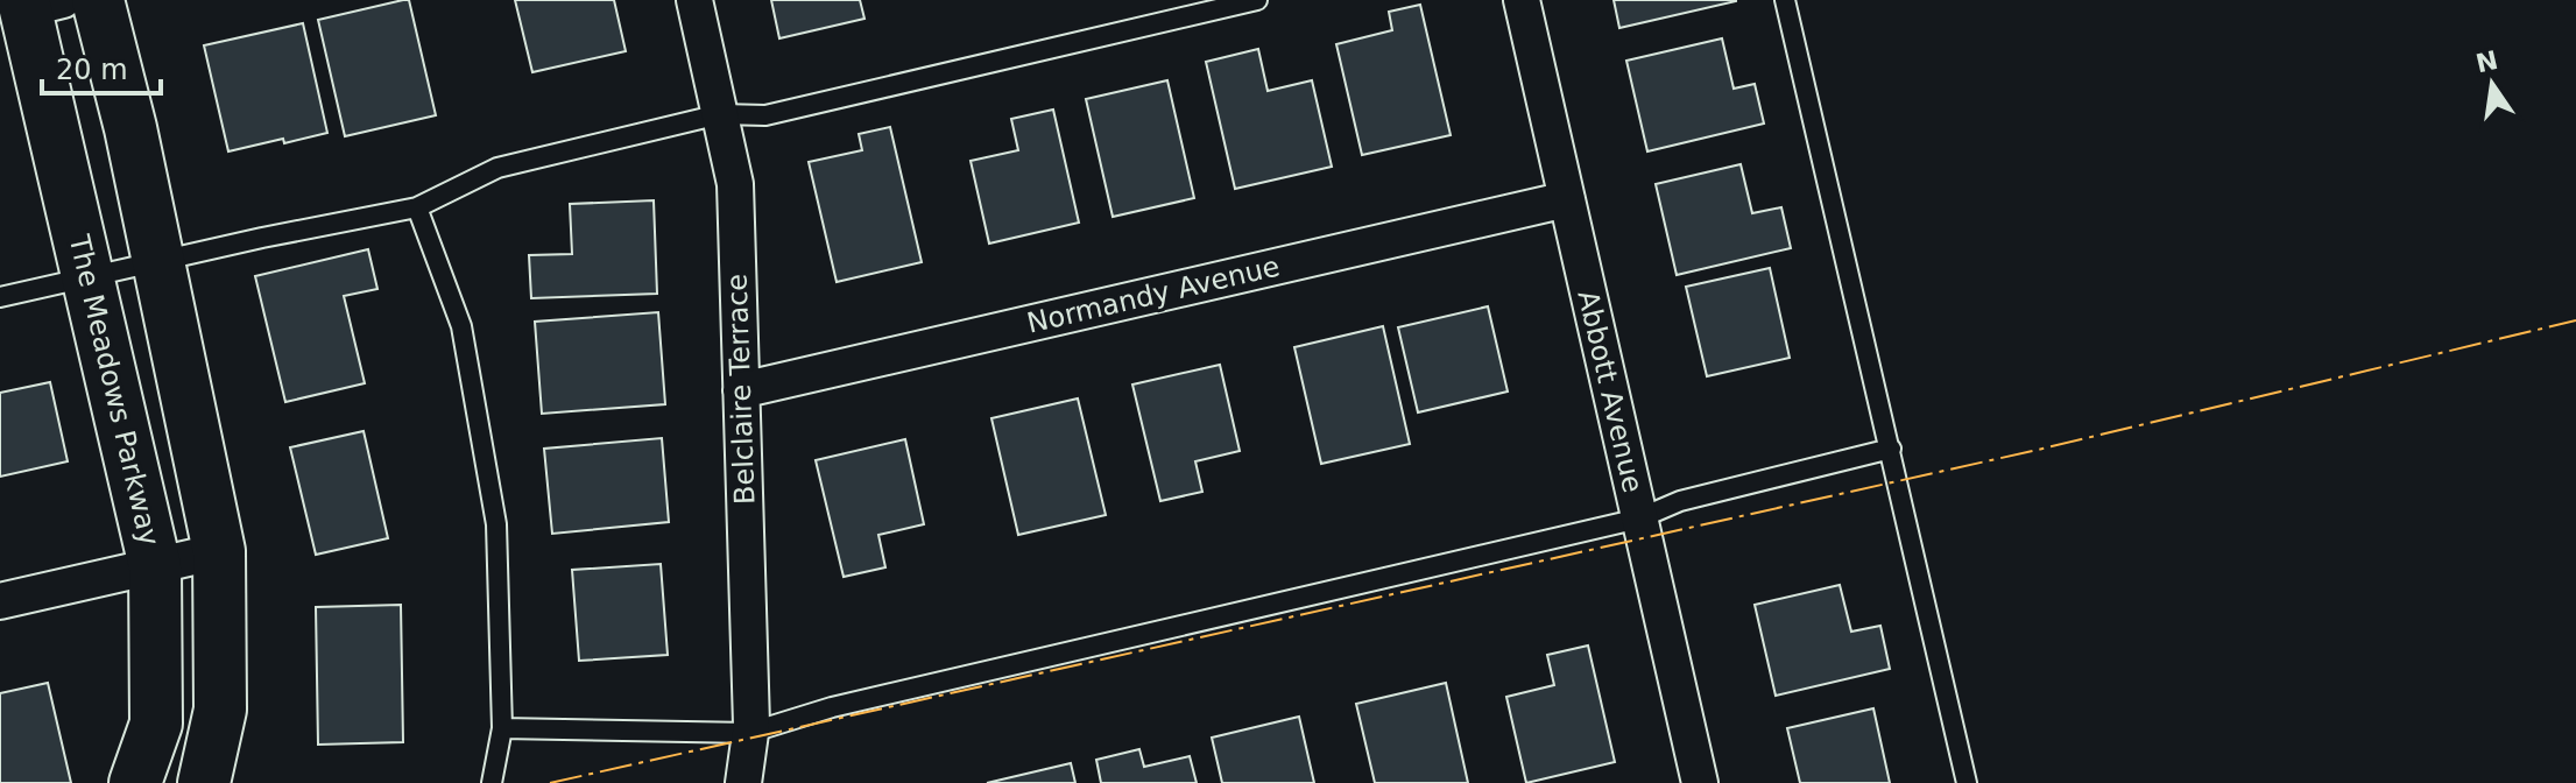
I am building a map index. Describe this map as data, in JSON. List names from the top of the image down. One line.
{"streets":{"street":["Normandy Avenue","Belclaire Terrace","The Meadows Parkway","Abbott Avenue"]},"crossings":[["Normandy Avenue","Belclaire Terrace"],["Normandy Avenue","Abbott Avenue"]],"scale_bar":"20 m","north":"top"}
